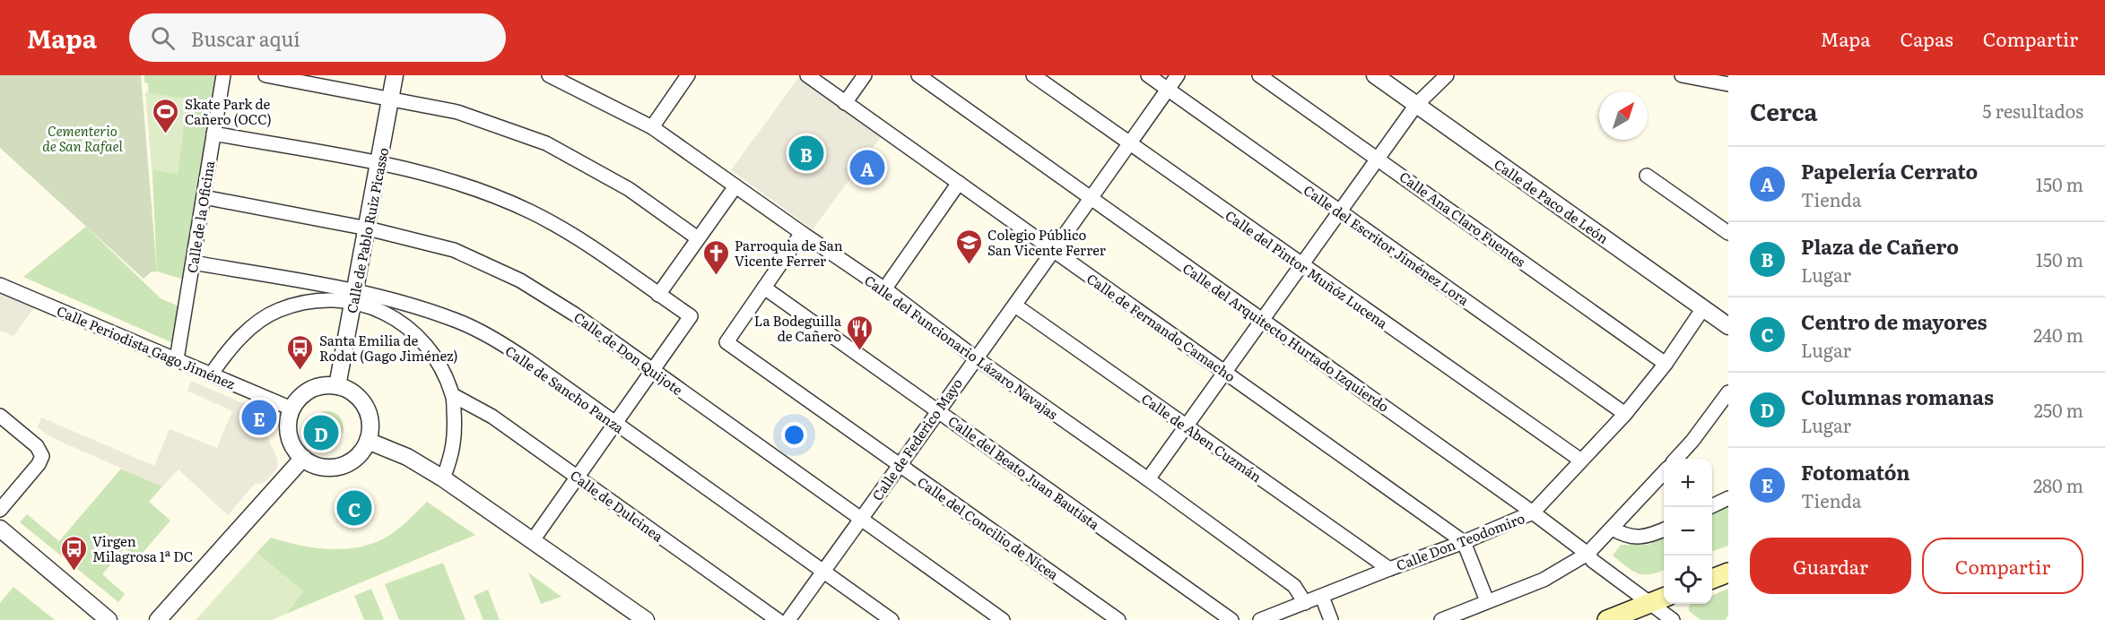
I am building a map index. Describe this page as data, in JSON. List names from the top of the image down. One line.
{"streets":{"street":["Calle de Paco de León","Calle de la Oficina","Calle Ana Claro Fuentes","Calle de Pablo Ruiz Picasso","Calle del Escritor Jiménez Lora","Calle del Pintor Muñóz Lucena","Calle de Fernando Camacho","Calle del Arquitecto Hurtado Izquierdo","Calle Periodista Gago Jiménez","Calle del Funcionario Lázaro Navajas","Calle de Don Quijote","Calle de Sancho Panza","Calle de Aben Cuzmán","Calle de Federico Mayo","Calle del Beato Juan Bautista","Calle de Dulcinea","Calle del Concilio de Nicea","Calle Don Teodomiro"]},"crossings":[["Calle de Paco de León","Calle Don Teodomiro"],["Calle de la Oficina","Calle Periodista Gago Jiménez"],["Calle de la Oficina","Calle de Don Quijote"],["Calle de la Oficina","Calle de Sancho Panza"],["Calle Ana Claro Fuentes","Calle Don Teodomiro"],["Calle de Pablo Ruiz Picasso","Calle Periodista Gago Jiménez"],["Calle de Pablo Ruiz Picasso","Calle de Don Quijote"],["Calle de Pablo Ruiz Picasso","Calle de Sancho Panza"],["Calle del Escritor Jiménez Lora","Calle de Federico Mayo"],["Calle del Escritor Jiménez Lora","Calle Don Teodomiro"],["Calle del Pintor Muñóz Lucena","Calle de Federico Mayo"],["Calle del Pintor Muñóz Lucena","Calle Don Teodomiro"],["Calle de Fernando Camacho","Calle de Federico Mayo"],["Calle de Fernando Camacho","Calle Don Teodomiro"],["Calle del Arquitecto Hurtado Izquierdo","Calle de Federico Mayo"],["Calle del Arquitecto Hurtado Izquierdo","Calle Don Teodomiro"],["Calle del Funcionario Lázaro Navajas","Calle de Federico Mayo"],["Calle del Funcionario Lázaro Navajas","Calle Don Teodomiro"],["Calle de Don Quijote","Calle de Federico Mayo"],["Calle de Sancho Panza","Calle de Federico Mayo"],["Calle de Aben Cuzmán","Calle de Federico Mayo"],["Calle de Aben Cuzmán","Calle Don Teodomiro"],["Calle de Federico Mayo","Calle del Beato Juan Bautista"],["Calle de Federico Mayo","Calle del Concilio de Nicea"],["Calle del Beato Juan Bautista","Calle del Concilio de Nicea"]],"parks":["Cementerio de San Rafael"],"places":{"sports":["Skate Park de Cañero (OCC)"],"school or university":["Colegio Público San Vicente Ferrer"],"church":["Parroquia de San Vicente Ferrer"],"restaurant":["La Bodeguilla de Cañero"],"bus stop":["Santa Emilia de Rodat (Gago Jiménez)","Virgen Milagrosa 1ª DC"]},"north":"top right","page":{"header":"Mapa","search":"Buscar aquí","nav":["Mapa","Capas","Compartir"],"heading":["Cerca","5 resultados"],"pins":["B","A","E","D","C"],"list":[{"mark":"A","name":"Papelería Cerrato","note":"Tienda","value":"150 m"},{"mark":"B","name":"Plaza de Cañero","note":"Lugar","value":"150 m"},{"mark":"C","name":"Centro de mayores","note":"Lugar","value":"240 m"},{"mark":"D","name":"Columnas romanas","note":"Lugar","value":"250 m"},{"mark":"E","name":"Fotomatón","note":"Tienda","value":"280 m"}],"map_buttons":["+","−"],"buttons":["Guardar","Compartir"]}}
